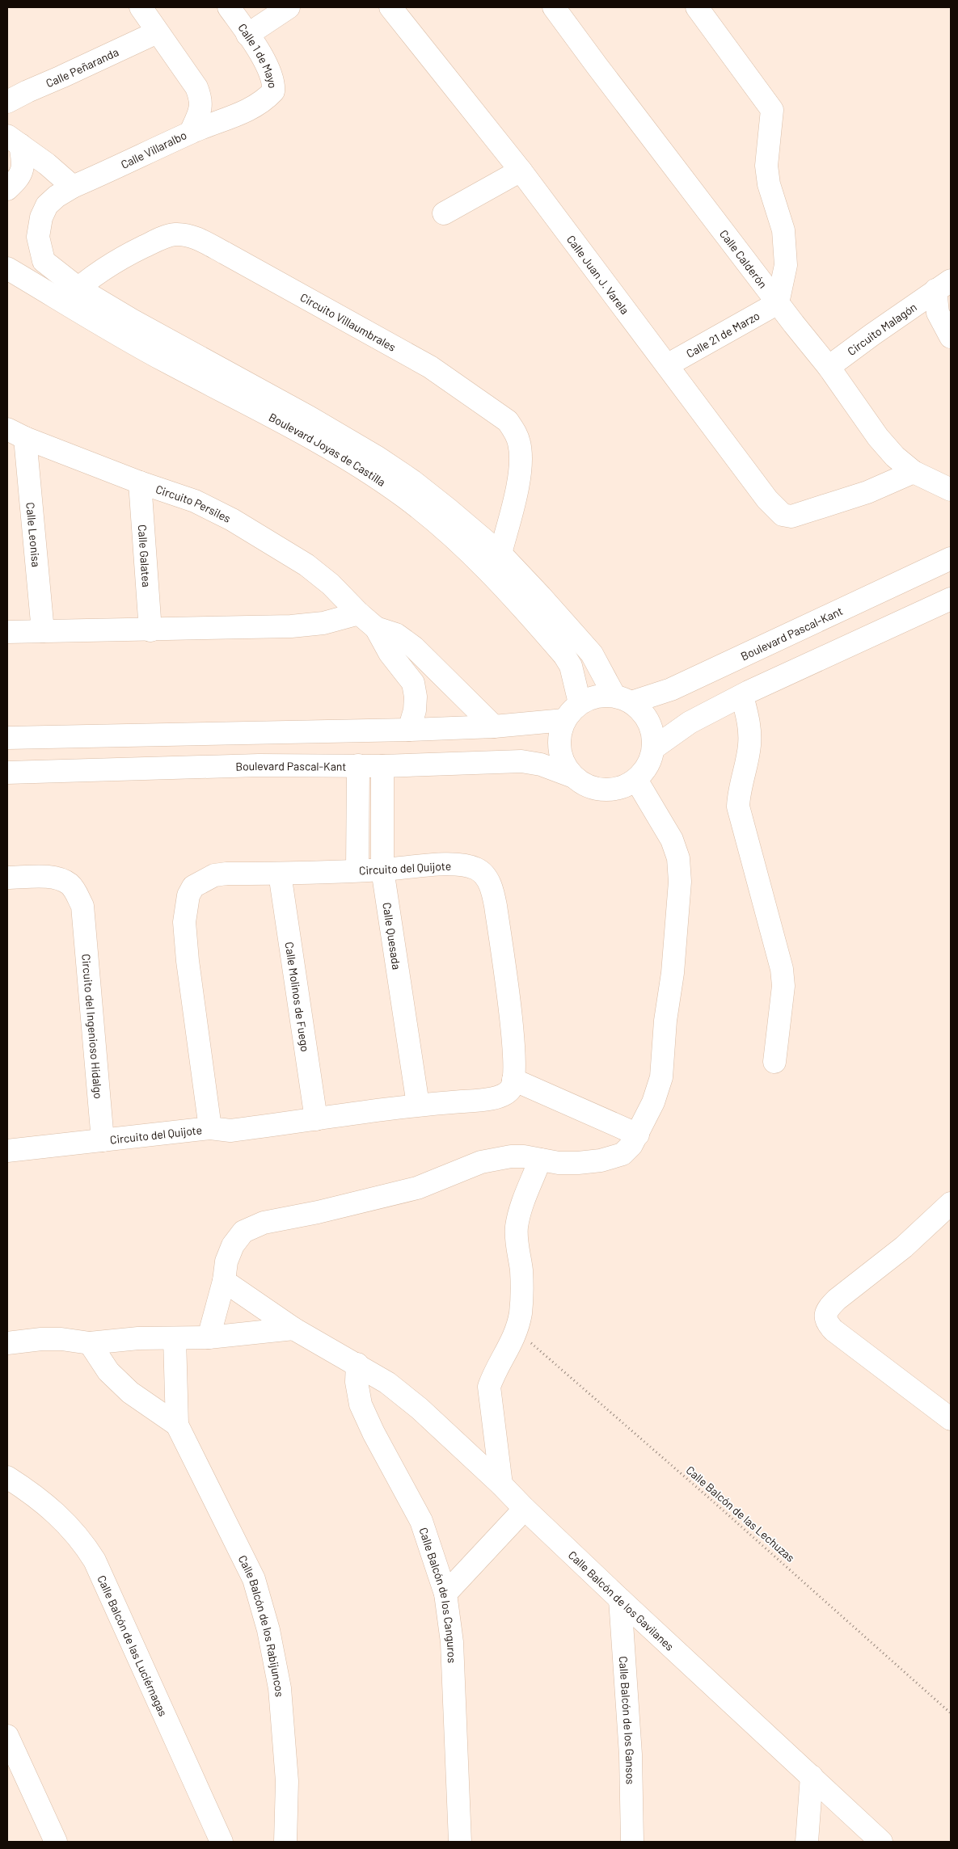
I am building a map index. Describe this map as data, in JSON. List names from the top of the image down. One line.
{"streets":{"street":["Calle 1 de Mayo","Calle Peñaranda","Calle Villaralbo","Calle Calderón","Calle Juan J. Varela","Circuito Villaumbrales","Circuito Malagón","Calle 21 de Marzo","Boulevard Joyas de Castilla","Circuito Persiles","Calle Leonisa","Calle Galatea","Boulevard Pascal-Kant","Circuito del Quijote","Calle Quesada","Calle Molinos de Fuego","Circuito del Ingenioso Hidalgo","Calle Balcón de los Canguros","Calle Balcón de los Gavilanes","Calle Balcón de los Rabijuncos","Calle Balcón de las Luciérnagas","Calle Balcón de los Gansos"],"path":["Calle Balcón de las Lechuzas"]},"crossings":[["Calle 1 de Mayo","Calle Villaralbo"],["Calle Peñaranda","Calle Villaralbo"],["Calle Villaralbo","Boulevard Joyas de Castilla"],["Calle Calderón","Calle Juan J. Varela"],["Calle Calderón","Circuito Malagón"],["Calle Calderón","Calle 21 de Marzo"],["Calle Juan J. Varela","Calle 21 de Marzo"],["Circuito Villaumbrales","Boulevard Joyas de Castilla"],["Boulevard Joyas de Castilla","Boulevard Pascal-Kant"],["Circuito Persiles","Calle Leonisa"],["Circuito Persiles","Calle Galatea"],["Boulevard Pascal-Kant","Calle Quesada"],["Circuito del Quijote","Calle Quesada"],["Circuito del Quijote","Calle Molinos de Fuego"],["Circuito del Quijote","Circuito del Ingenioso Hidalgo"],["Calle Balcón de los Canguros","Calle Balcón de los Gavilanes"],["Calle Balcón de los Gavilanes","Calle Balcón de los Gansos"]]}
